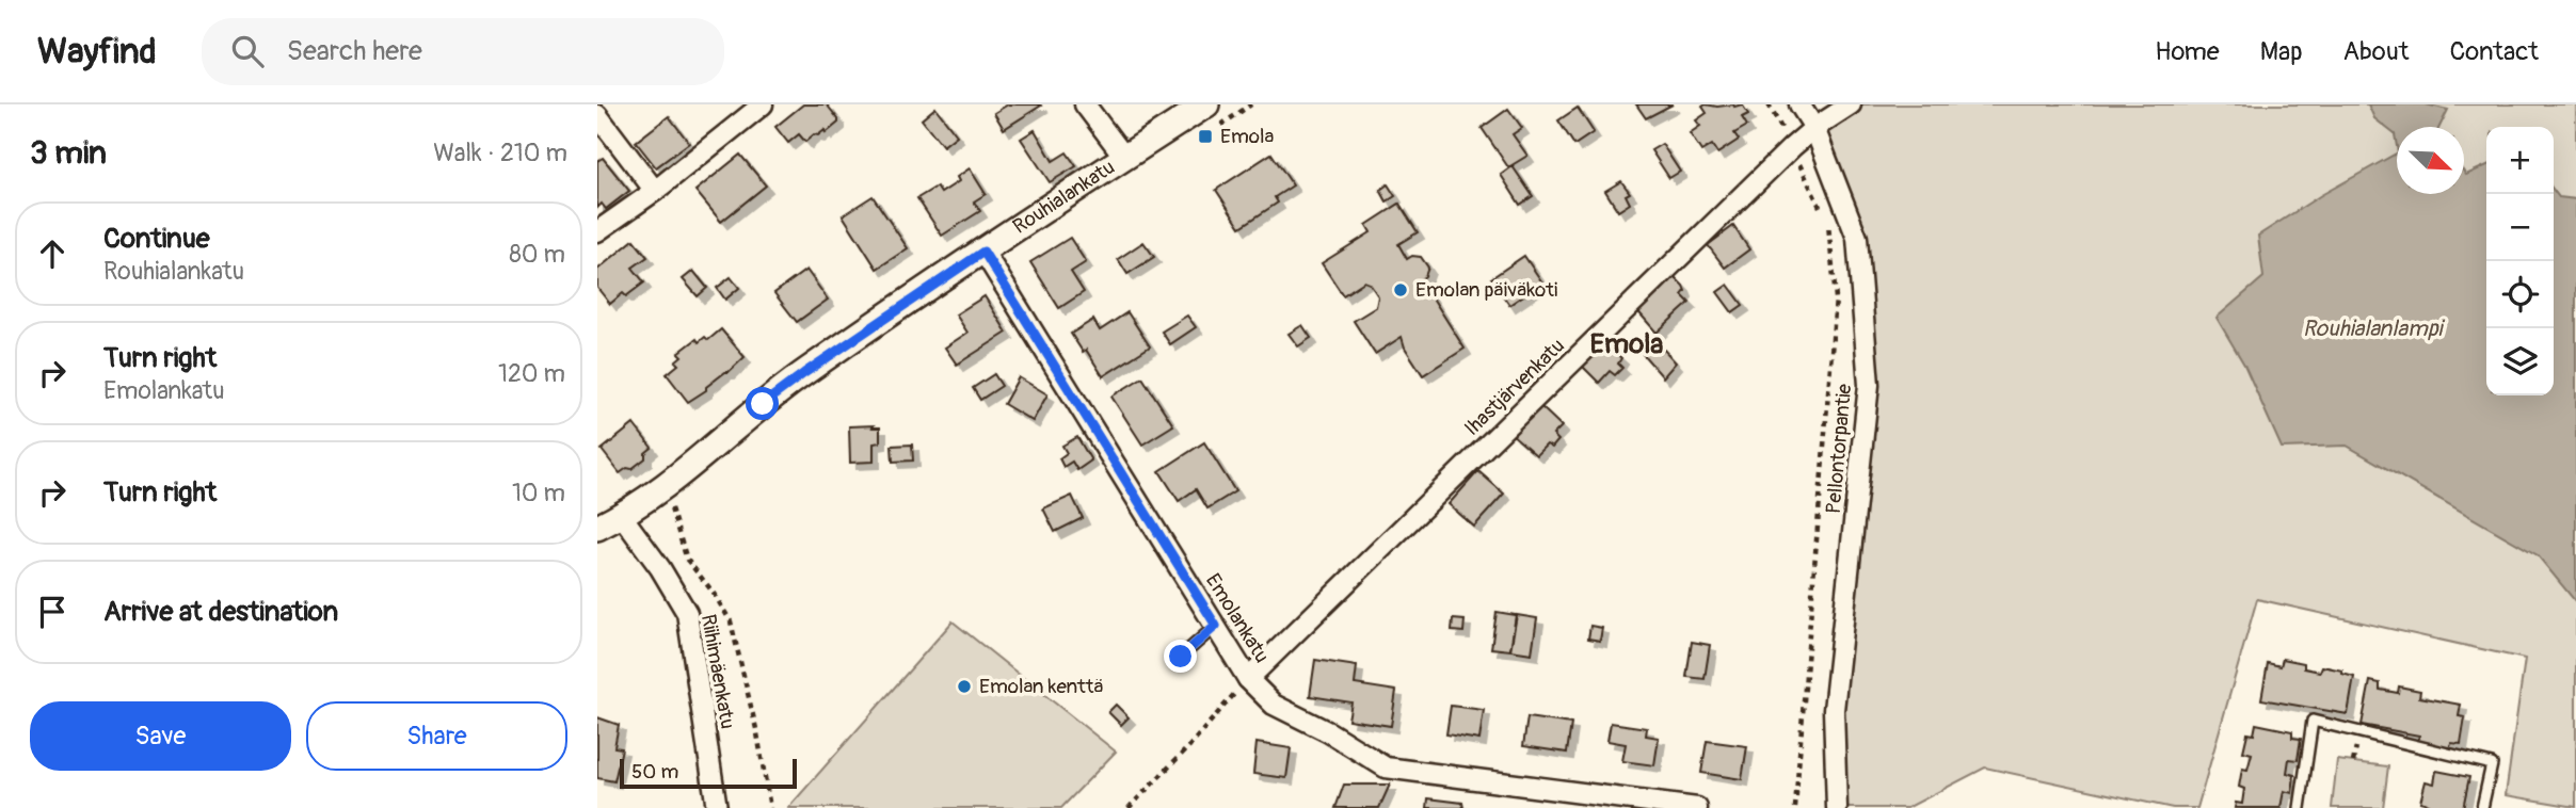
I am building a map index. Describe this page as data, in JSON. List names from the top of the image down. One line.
{"streets":{"street":["Rouhialankatu","Ihastjärvenkatu","Pellontorpantie","Emolankatu","Riihimäenkatu"]},"crossings":[["Rouhialankatu","Emolankatu"],["Rouhialankatu","Riihimäenkatu"],["Ihastjärvenkatu","Pellontorpantie"],["Ihastjärvenkatu","Emolankatu"]],"districts":["Emola"],"water":["Rouhialanlampi"],"places":{"transit":["Emola"],"other":["Emolan päiväkoti","Emolan kenttä"]},"scale_bar":"50 m","north":"bottom right","page":{"header":"Wayfind","search":"Search here","nav":["Home","Map","About","Contact"],"heading":["3 min","Walk · 210 m"],"map_buttons":["+","−"],"list":[["Continue","Rouhialankatu","80 m"],["Turn right","Emolankatu","120 m"],["Turn right","10 m"],"Arrive at destination"],"buttons":["Save","Share"],"scale":"50 m"}}
